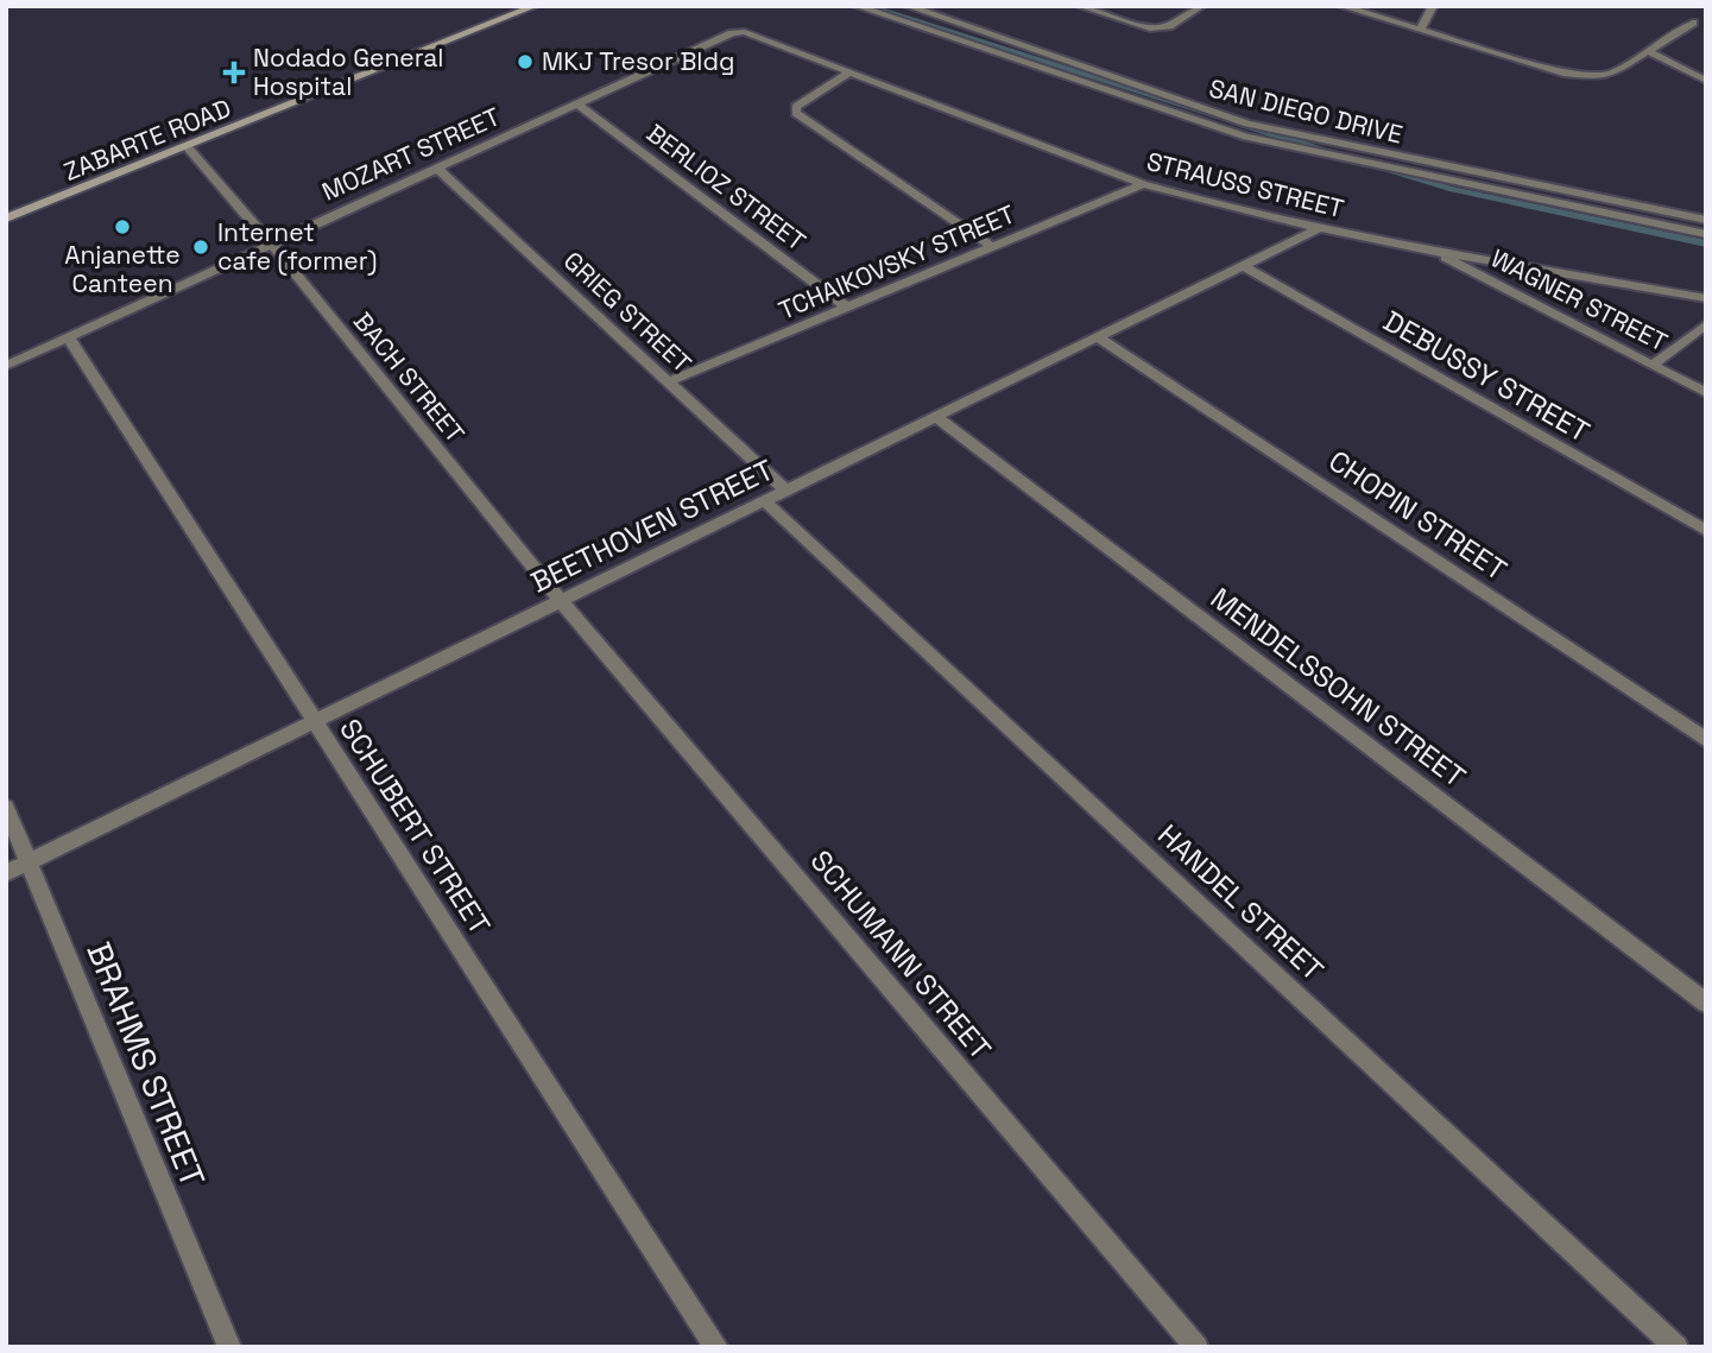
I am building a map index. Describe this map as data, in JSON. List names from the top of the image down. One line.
{"streets":{"main road":["ZABARTE ROAD"],"street":["SAN DIEGO DRIVE","MOZART STREET","STRAUSS STREET","BERLIOZ STREET","TCHAIKOVSKY STREET","WAGNER STREET","GRIEG STREET","DEBUSSY STREET","BACH STREET","CHOPIN STREET","BEETHOVEN STREET","MENDELSSOHN STREET","SCHUBERT STREET","HANDEL STREET","SCHUMANN STREET","BRAHMS STREET"]},"crossings":[["ZABARTE ROAD","BACH STREET"],["MOZART STREET","STRAUSS STREET"],["MOZART STREET","BERLIOZ STREET"],["MOZART STREET","GRIEG STREET"],["MOZART STREET","BACH STREET"],["MOZART STREET","SCHUBERT STREET"],["STRAUSS STREET","TCHAIKOVSKY STREET"],["STRAUSS STREET","WAGNER STREET"],["STRAUSS STREET","BEETHOVEN STREET"],["BERLIOZ STREET","TCHAIKOVSKY STREET"],["TCHAIKOVSKY STREET","GRIEG STREET"],["GRIEG STREET","BEETHOVEN STREET"],["DEBUSSY STREET","BEETHOVEN STREET"],["BACH STREET","BEETHOVEN STREET"],["BACH STREET","SCHUMANN STREET"],["CHOPIN STREET","BEETHOVEN STREET"],["BEETHOVEN STREET","MENDELSSOHN STREET"],["BEETHOVEN STREET","SCHUBERT STREET"],["BEETHOVEN STREET","HANDEL STREET"],["BEETHOVEN STREET","SCHUMANN STREET"],["BEETHOVEN STREET","BRAHMS STREET"]],"places":{"other":["MKJ Tresor Bldg","Anjanette Canteen","Internet cafe (former)"],"health":["Nodado General Hospital"]}}
